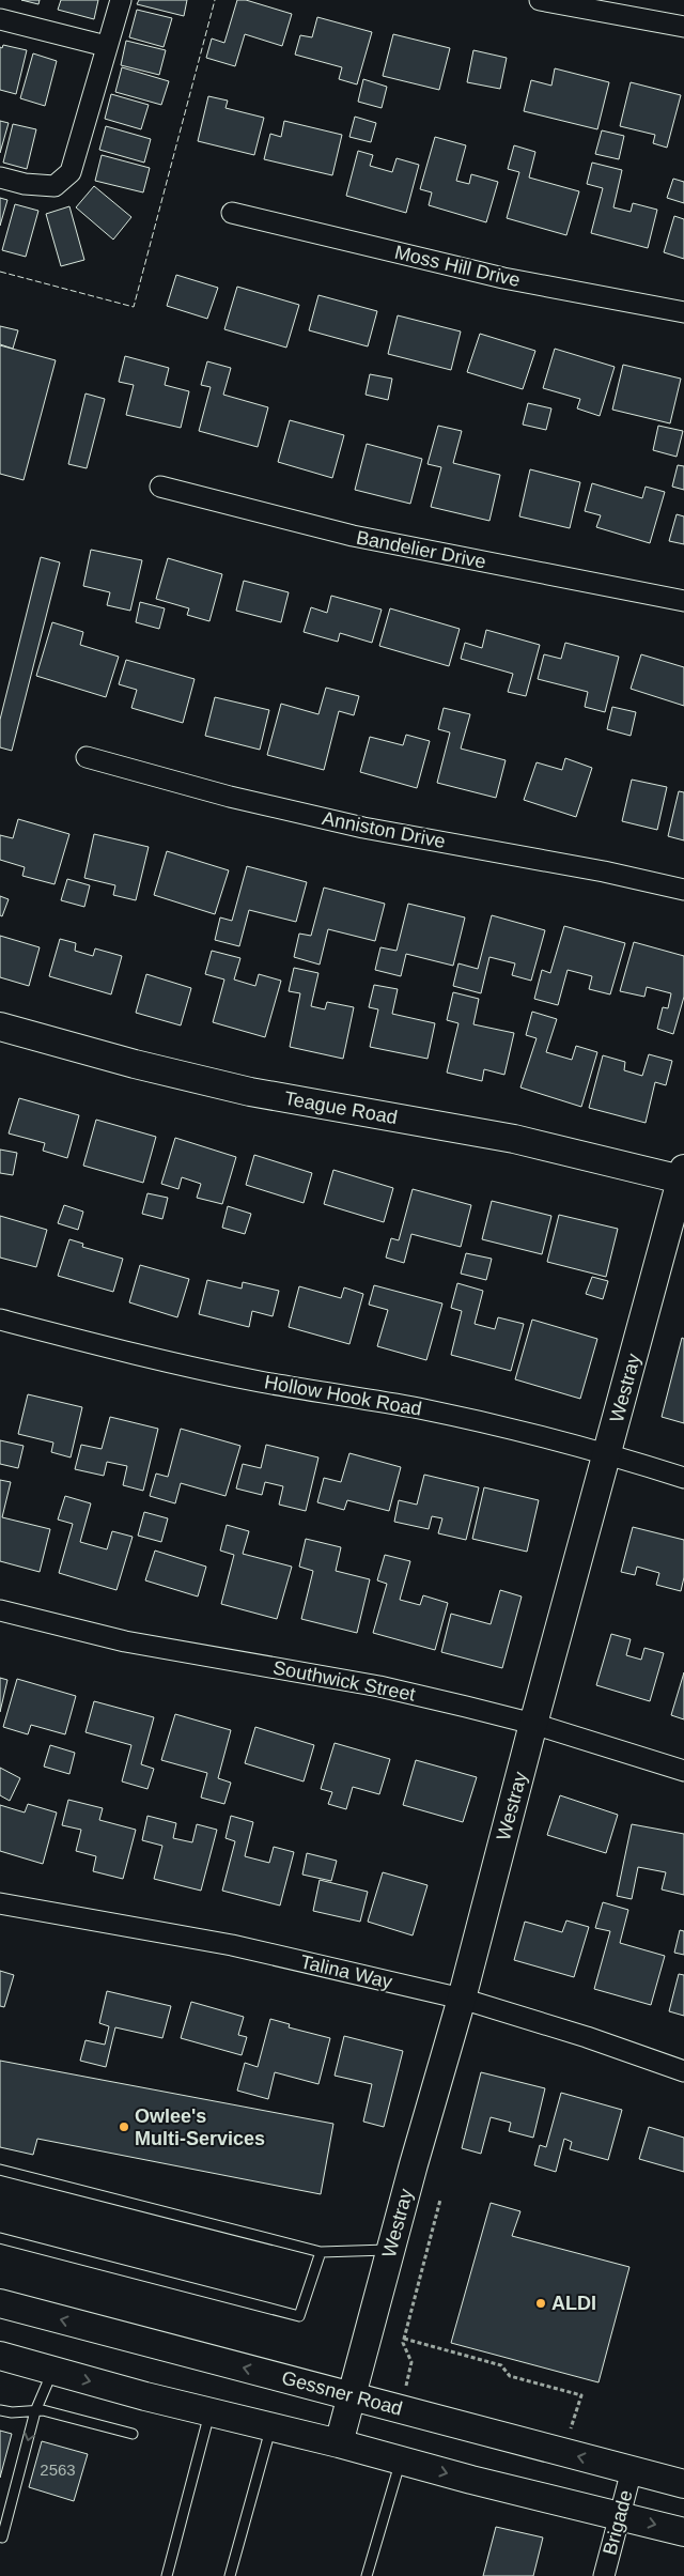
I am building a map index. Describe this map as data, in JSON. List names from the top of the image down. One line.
{"streets":{"street":["Moss Hill Drive","Bandelier Drive","Anniston Drive","Teague Road","Westray","Hollow Hook Road","Southwick Street","Talina Way","Gessner Road","Brigade"]},"crossings":[["Teague Road","Westray"],["Westray","Hollow Hook Road"],["Westray","Southwick Street"],["Westray","Talina Way"],["Westray","Gessner Road"],["Gessner Road","Brigade"]],"places":["Owlee's Multi-Services","ALDI"],"house_numbers":["2563"]}
